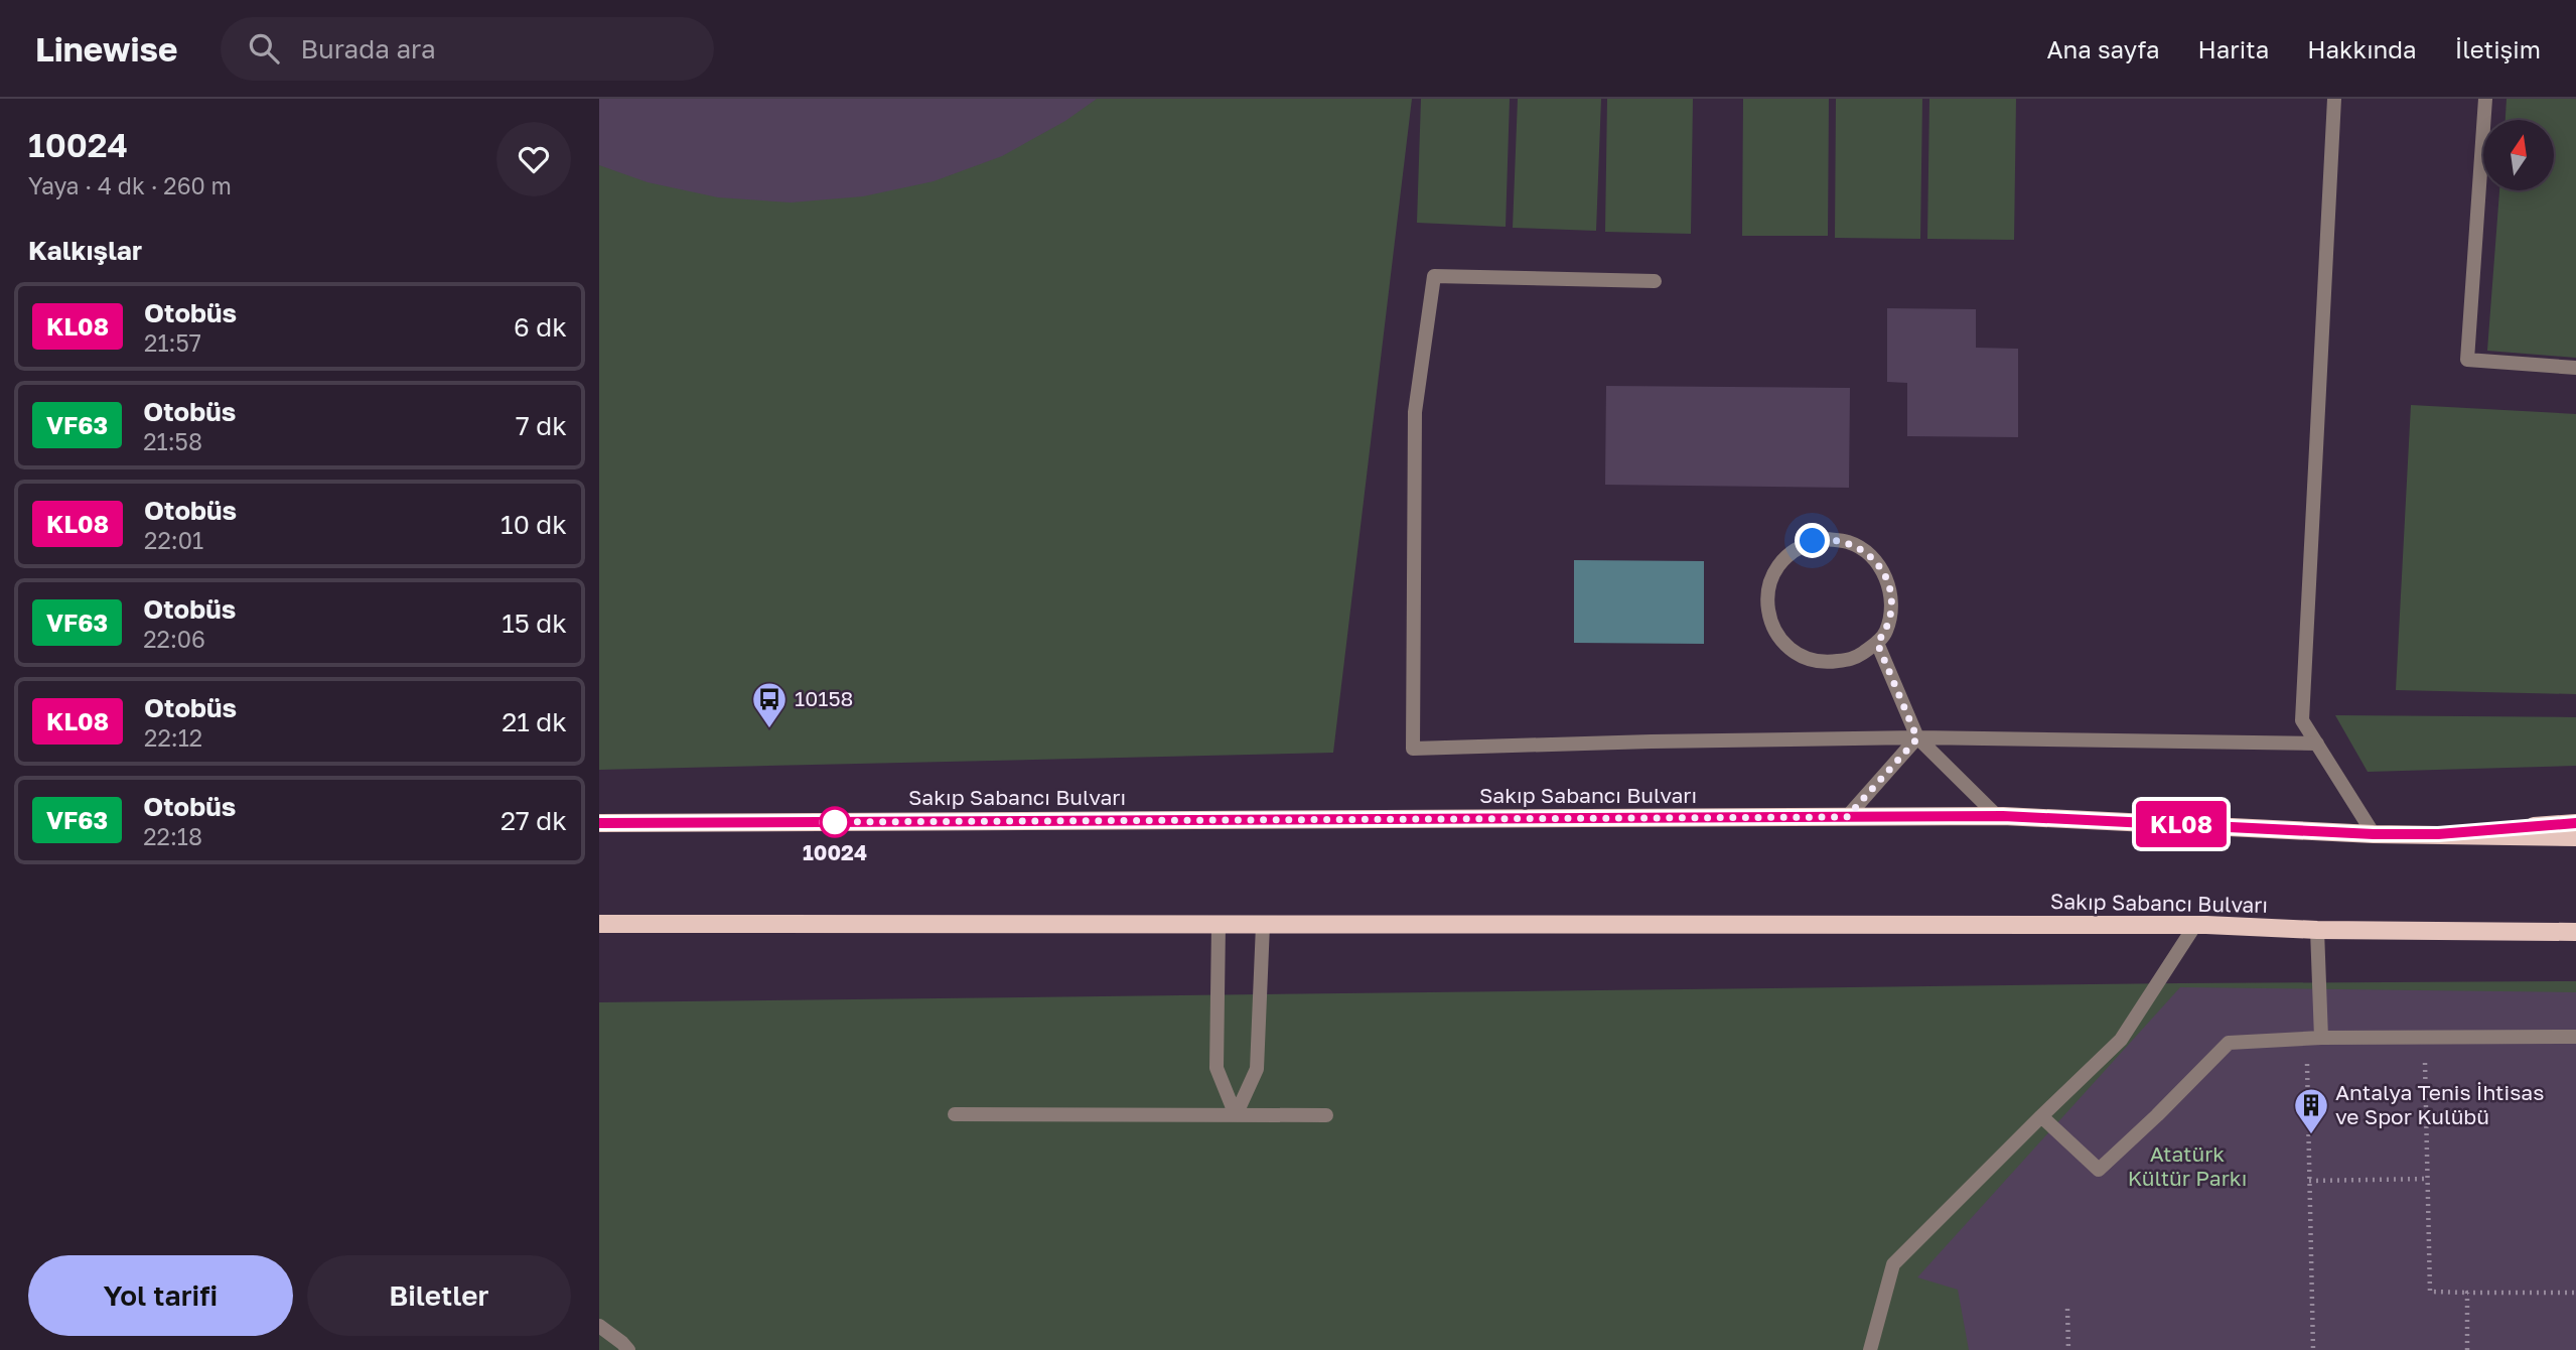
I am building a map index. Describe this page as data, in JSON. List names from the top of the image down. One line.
{"streets":{"main road":["Sakıp Sabancı Bulvarı"]},"parks":["Atatürk Kültür Parkı"],"places":{"bus stop":["10158"],"other":["10024"],"building":["Antalya Tenis İhtisas ve Spor Kulübü"]},"lines":["bus line KL08"],"north":"top","page":{"header":"Linewise","search":"Burada ara","nav":["Ana sayfa","Harita","Hakkında","İletişim"],"heading":[["10024","Yaya · 4 dk · 260 m"],"Kalkışlar"],"on_map":"KL08","list":[{"mark":"KL08","name":"Otobüs","note":"21:57","value":"6 dk"},{"mark":"VF63","name":"Otobüs","note":"21:58","value":"7 dk"},{"mark":"KL08","name":"Otobüs","note":"22:01","value":"10 dk"},{"mark":"VF63","name":"Otobüs","note":"22:06","value":"15 dk"},{"mark":"KL08","name":"Otobüs","note":"22:12","value":"21 dk"},{"mark":"VF63","name":"Otobüs","note":"22:18","value":"27 dk"}],"buttons":["Yol tarifi","Biletler"]}}
